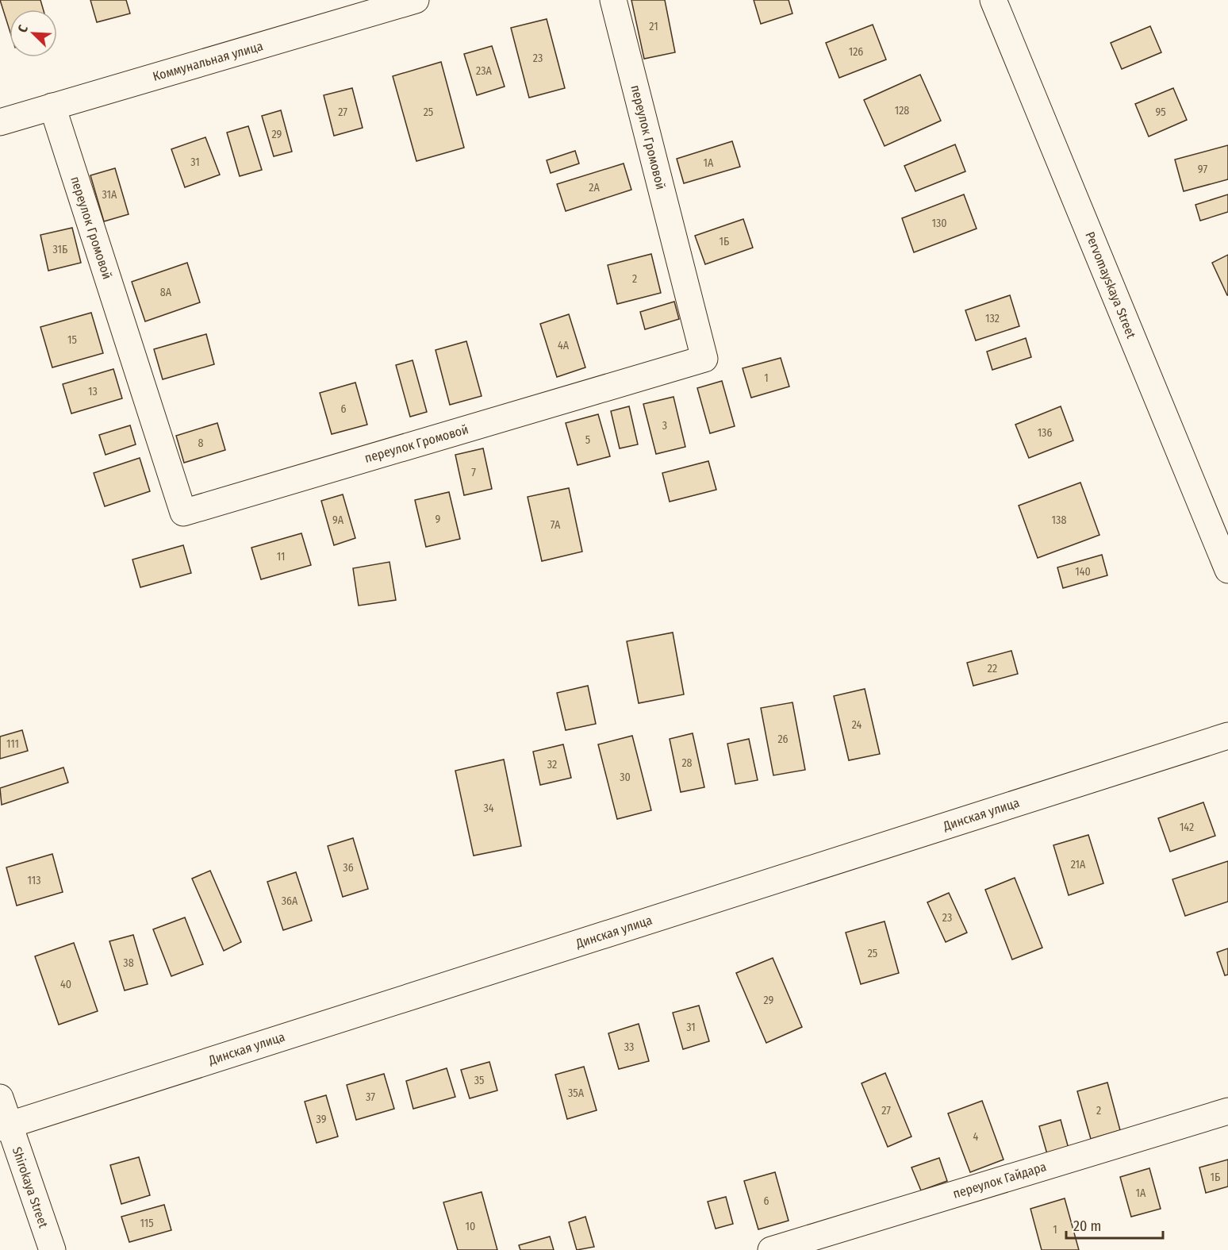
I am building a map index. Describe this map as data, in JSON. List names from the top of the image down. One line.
{"streets":{"street":["Коммунальная улица","переулок Громовой","Pervomayskaya Street","Динская улица","переулок Гайдара","Shirokaya Street"]},"crossings":[["Коммунальная улица","переулок Громовой"],["Динская улица","Shirokaya Street"]],"house_numbers":["21","126","23","23А","128","27","25","95","29","31","1А","97","2А","31А","130","1Б","31Б","2","8А","132","15","4А","1","13","6","3","136","5","8","7","9","9А","138","7А","11","140","22","24","26","111","28","32","30","34","142","21А","36","113","36А","23","25","38","40","29","31","33","35","35А","37","27","2","39","4","1Б","1А","6","115","10","1"],"scale_bar":"20 m","north":"top left"}
